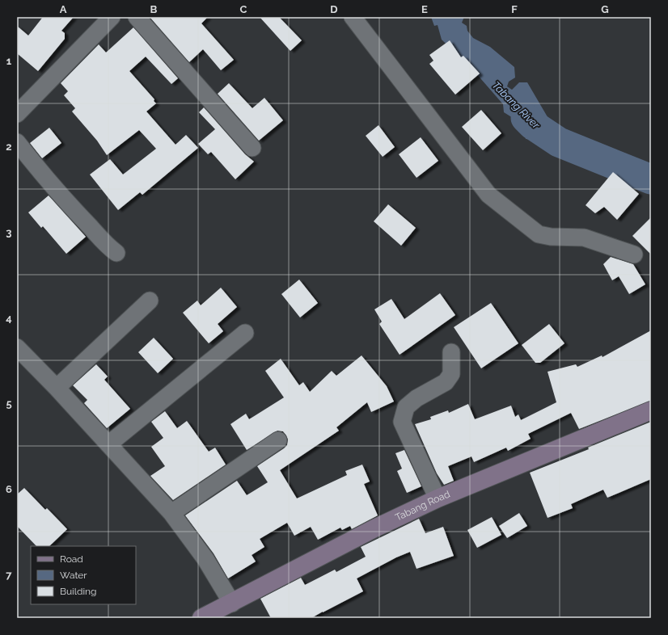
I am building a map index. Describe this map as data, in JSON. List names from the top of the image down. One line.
{"streets":{"main road":["Tabang Road"]},"water":["Tabang River"],"legend":["Road","Water","Building"],"grid":{"columns":["A","B","C","D","E","F","G"],"rows":["1","2","3","4","5","6","7"]}}
